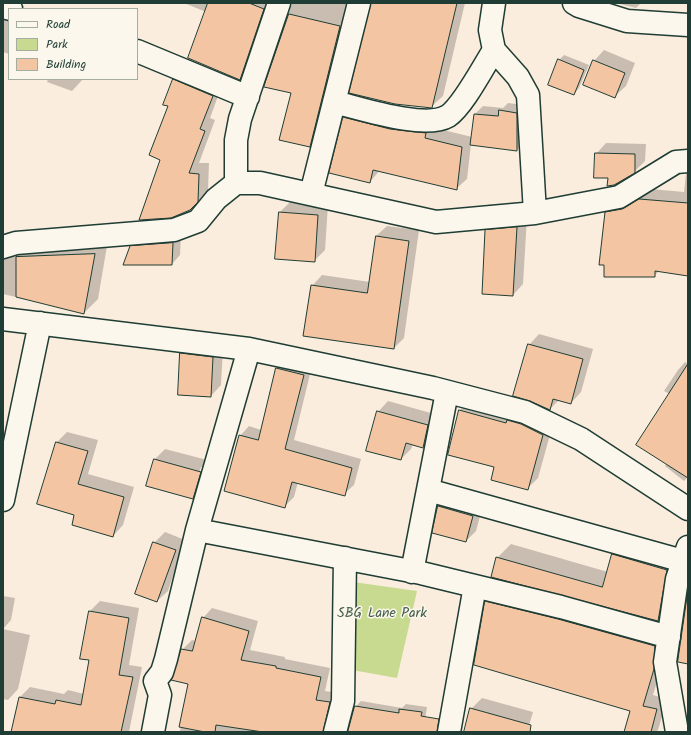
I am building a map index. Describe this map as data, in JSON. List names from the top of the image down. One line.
{"parks":["SBG Lane Park"],"legend":["Road","Park","Building"]}
